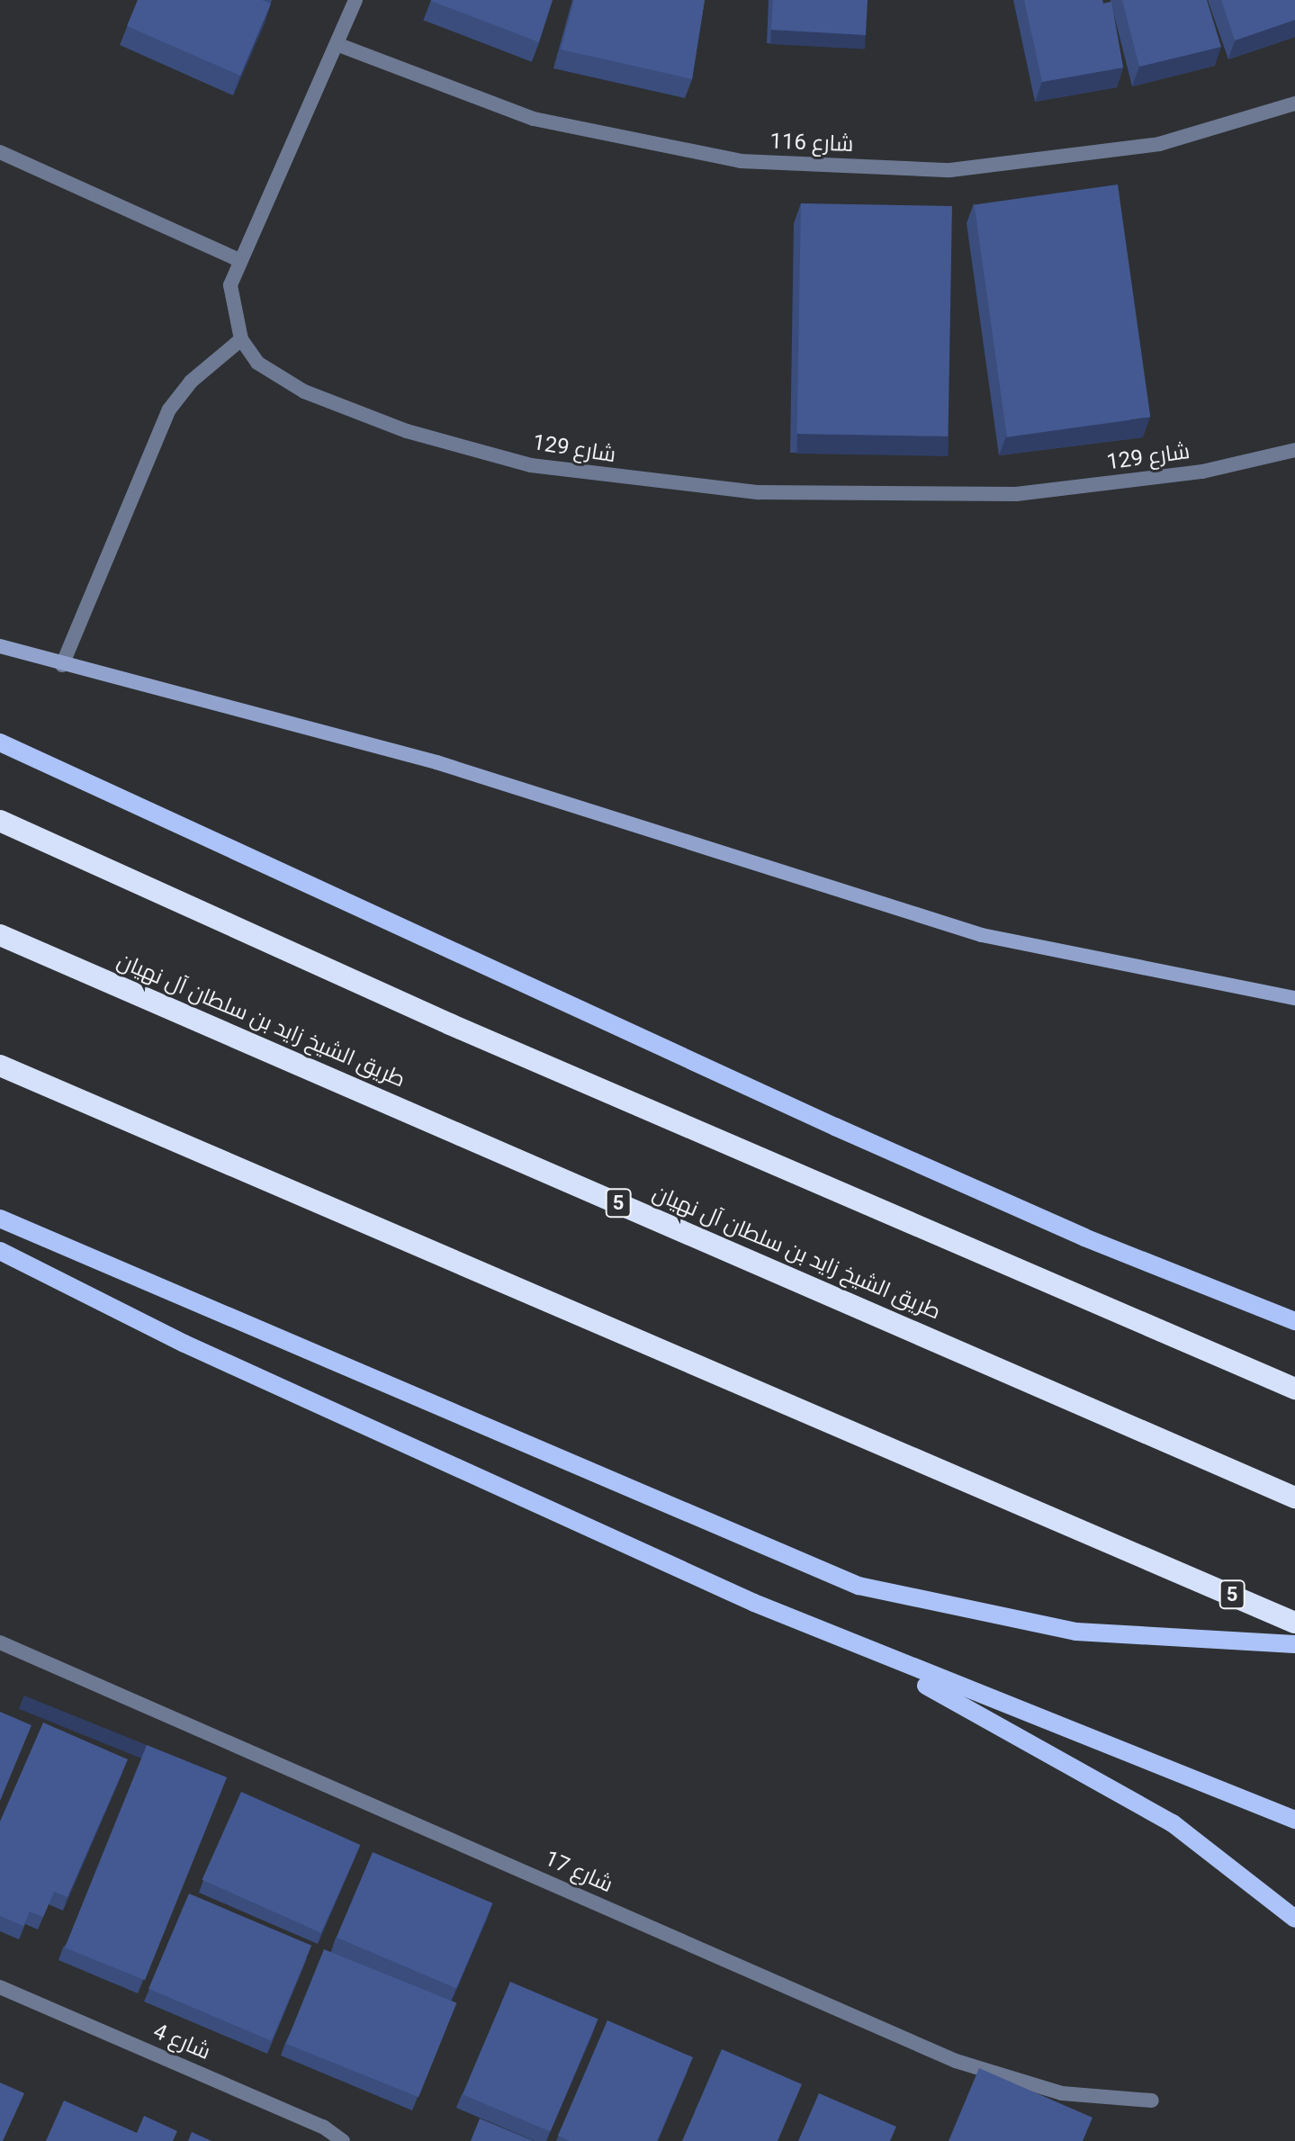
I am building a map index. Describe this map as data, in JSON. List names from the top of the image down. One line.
{"streets":{"highway":["طريق الشيخ زايد بن سلطان آل نهيان","5"],"street":["شارع 116","شارع 129","شارع 17","شارع 4"]},"crossings":[["شارع 116","شارع 129"]]}
